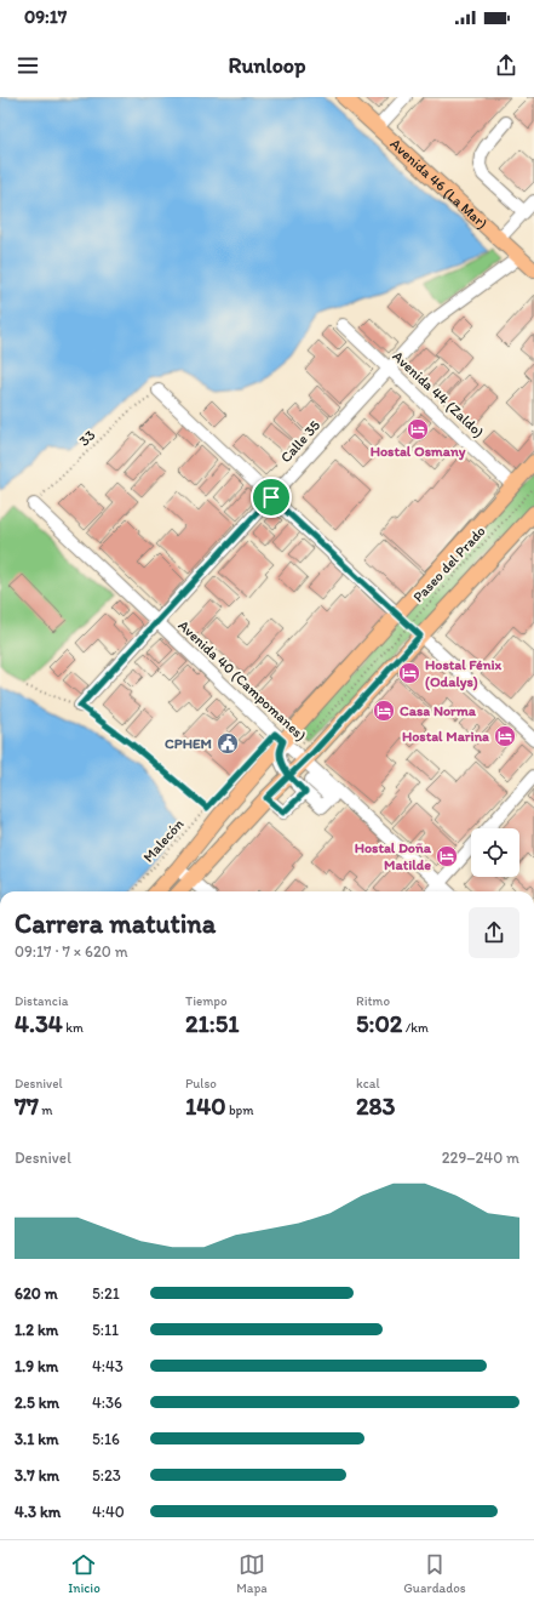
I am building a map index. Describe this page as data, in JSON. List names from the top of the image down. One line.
{"streets":{"main road":["Avenida 46 (La Mar)"],"street":["Avenida 44 (Zaldo)","Calle 35","Avenida 40 (Campomanes)"],"path":["33","Paseo del Prado","Malecón"]},"crossings":[["Avenida 46 (La Mar)","Calle 35"],["Avenida 44 (Zaldo)","Calle 35"],["33","Avenida 40 (Campomanes)"],["Calle 35","Avenida 40 (Campomanes)"]],"places":{"hotel":["Hostal Osmany","Hostal Fénix (Odalys)","Casa Norma","Hostal Marina","Hostal Doña Matilde"],"public building":["CPHEM"]},"page":{"status":"09:17","header":"Runloop","heading":["Carrera matutina","09:17 · 7 × 620 m"],"stats":[["Distancia","4.34 km"],["Tiempo","21:51"],["Ritmo","5:02 /km"],["Desnivel","77 m"],["Pulso","140 bpm"],["kcal","283"]],"chart":["Desnivel","229–240 m"],"list":[{"name":"620 m","note":"5:21"},{"name":"1.2 km","note":"5:11"},{"name":"1.9 km","note":"4:43"},{"name":"2.5 km","note":"4:36"},{"name":"3.1 km","note":"5:16"},{"name":"3.7 km","note":"5:23"},{"name":"4.3 km","note":"4:40"}],"tabs":["Inicio","Mapa","Guardados"]}}
